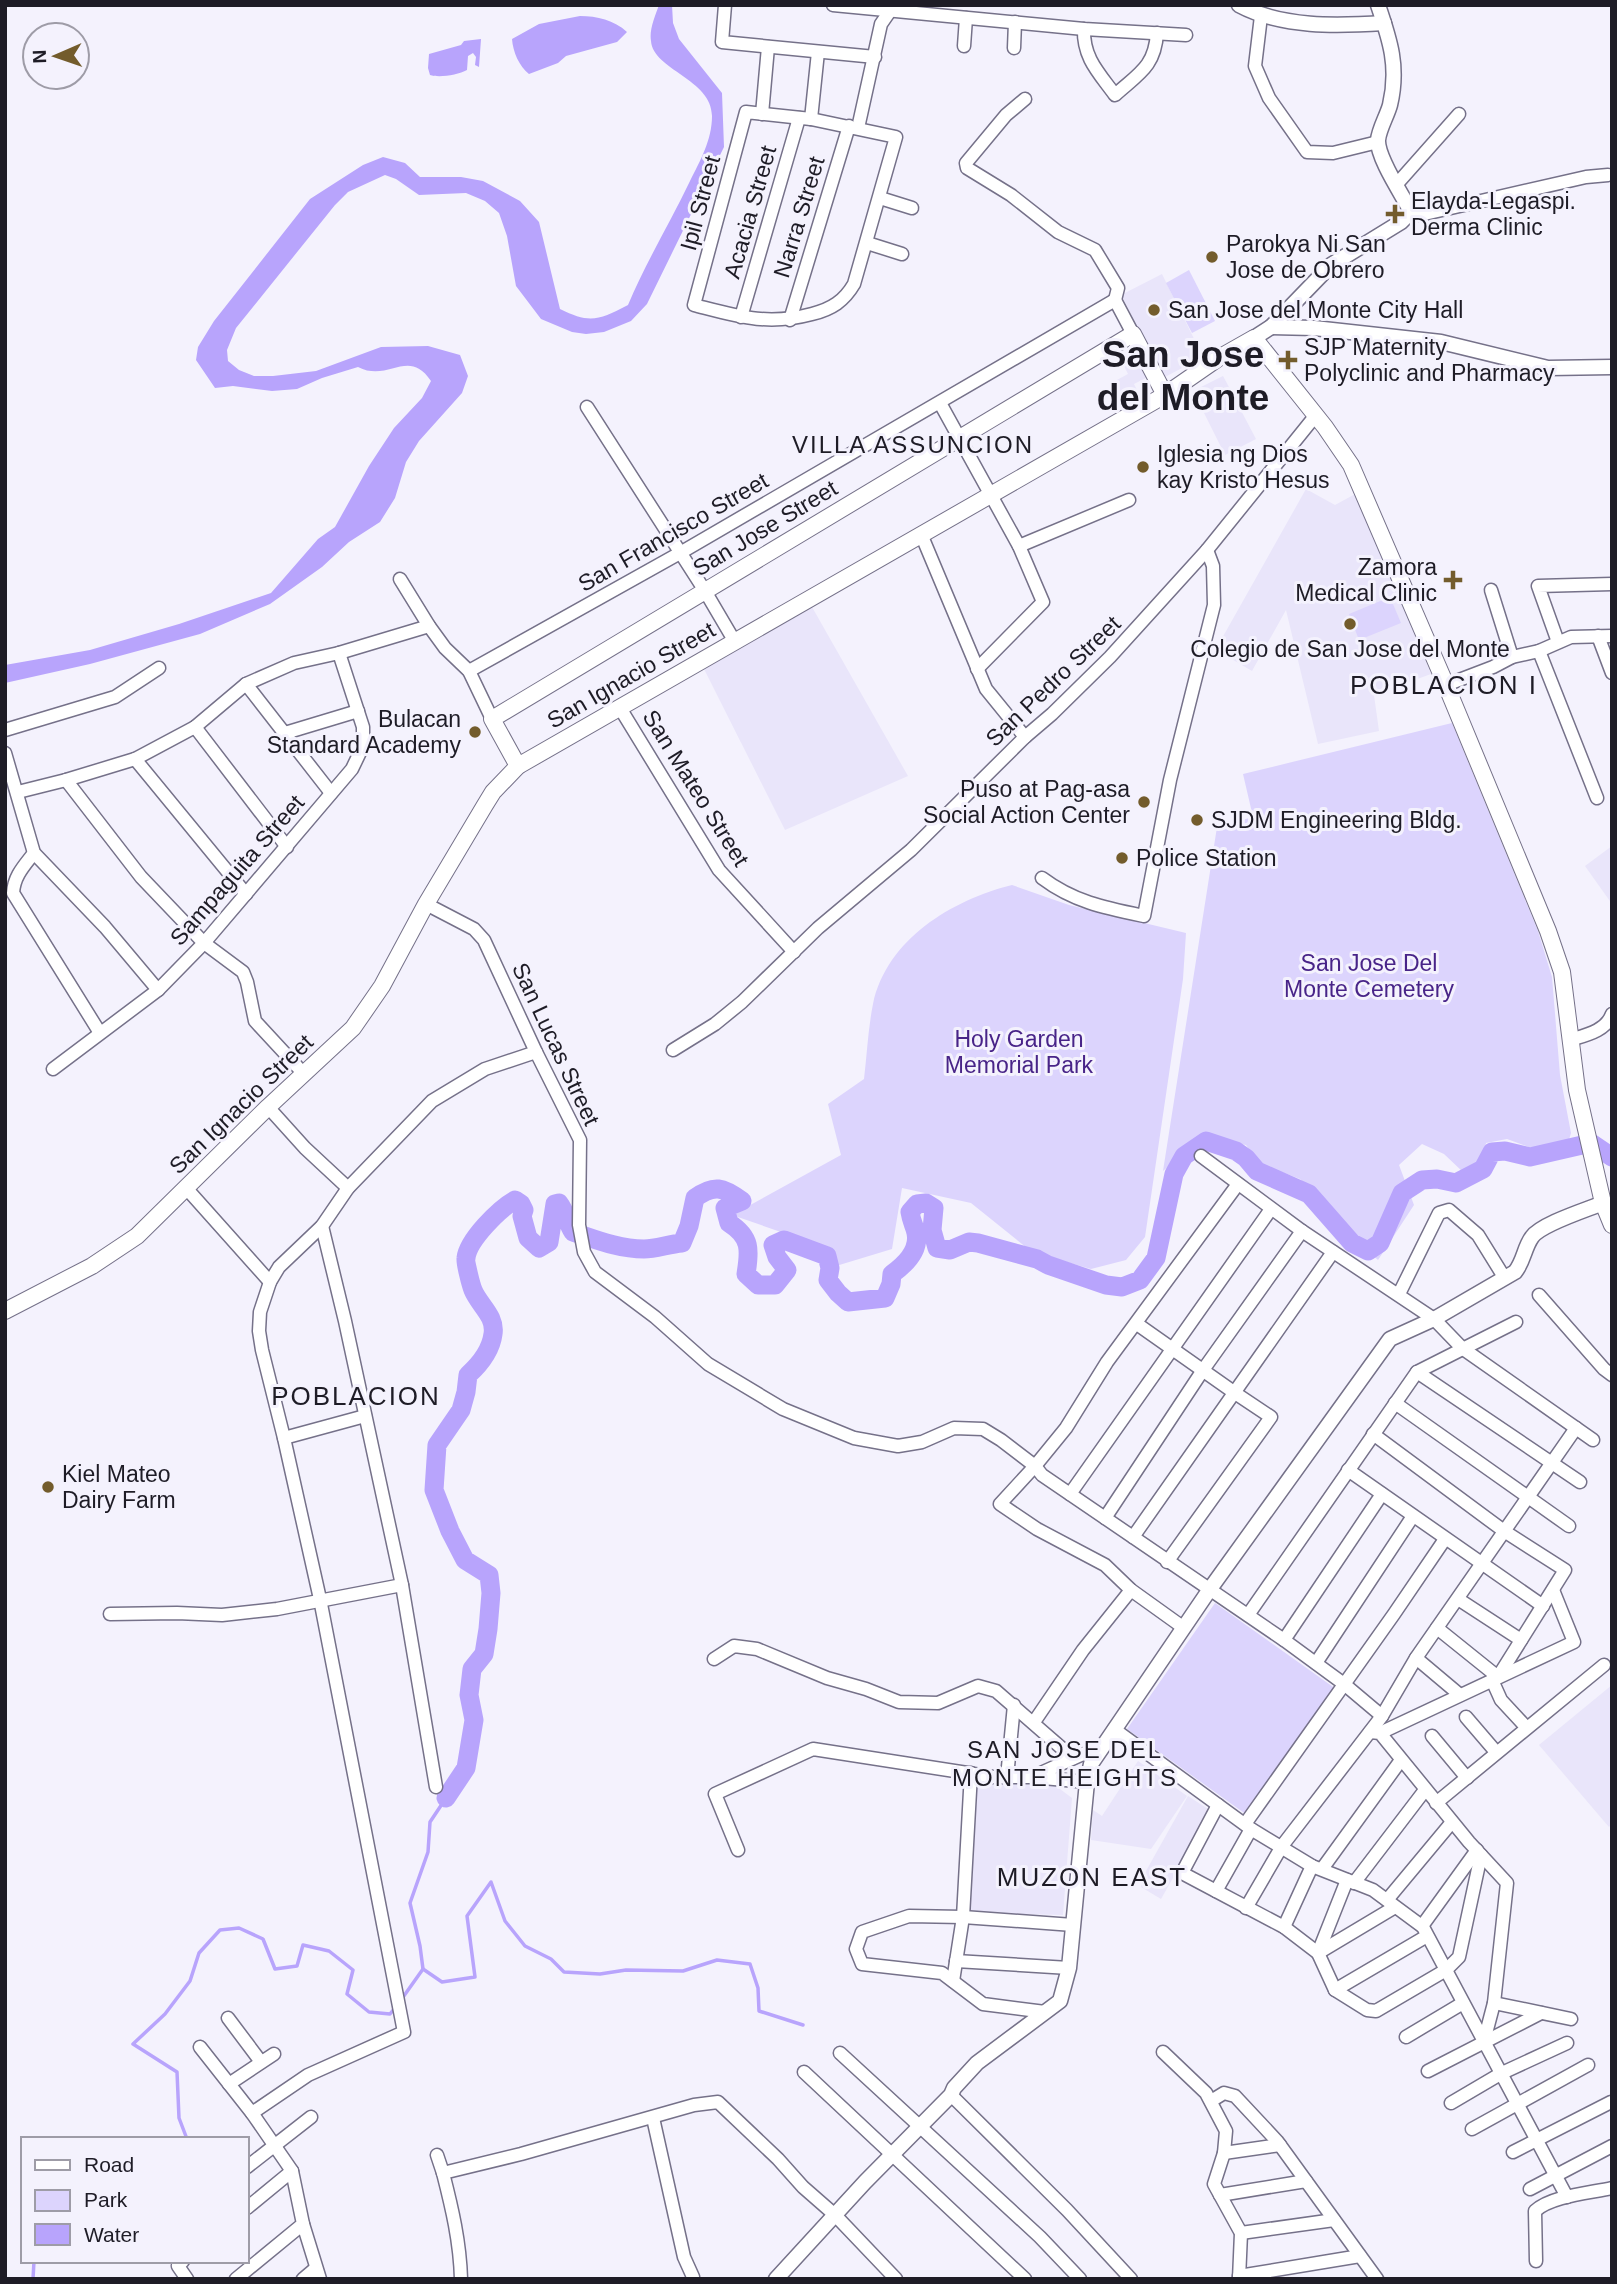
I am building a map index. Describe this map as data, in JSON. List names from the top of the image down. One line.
{"streets":{"main road":["San Jose Street","San Ignacio Street"],"street":["Ipil Street","Acacia Street","Narra Street","San Francisco Street","San Pedro Street","San Mateo Street","Sampaguita Street","San Lucas Street"]},"crossings":[["Ipil Street","Acacia Street"],["San Ignacio Street","San Mateo Street"],["San Ignacio Street","San Lucas Street"],["San Pedro Street","San Mateo Street"]],"districts":["San Jose del Monte","VILLA ASSUNCION","POBLACION I","POBLACION","SAN JOSE DEL MONTE HEIGHTS","MUZON EAST"],"parks":["San Jose Del Monte Cemetery","Holy Garden Memorial Park"],"places":{"health":["Elayda-Legaspi. Derma Clinic","SJP Maternity Polyclinic and Pharmacy","Zamora Medical Clinic"],"other":["Parokya Ni San Jose de Obrero","San Jose del Monte City Hall","Iglesia ng Dios kay Kristo Hesus","Colegio de San Jose del Monte","Bulacan Standard Academy","Puso at Pag-asa Social Action Center","SJDM Engineering Bldg.","Police Station","Kiel Mateo Dairy Farm"]},"legend":["Road","Park","Water"],"north":"left"}
